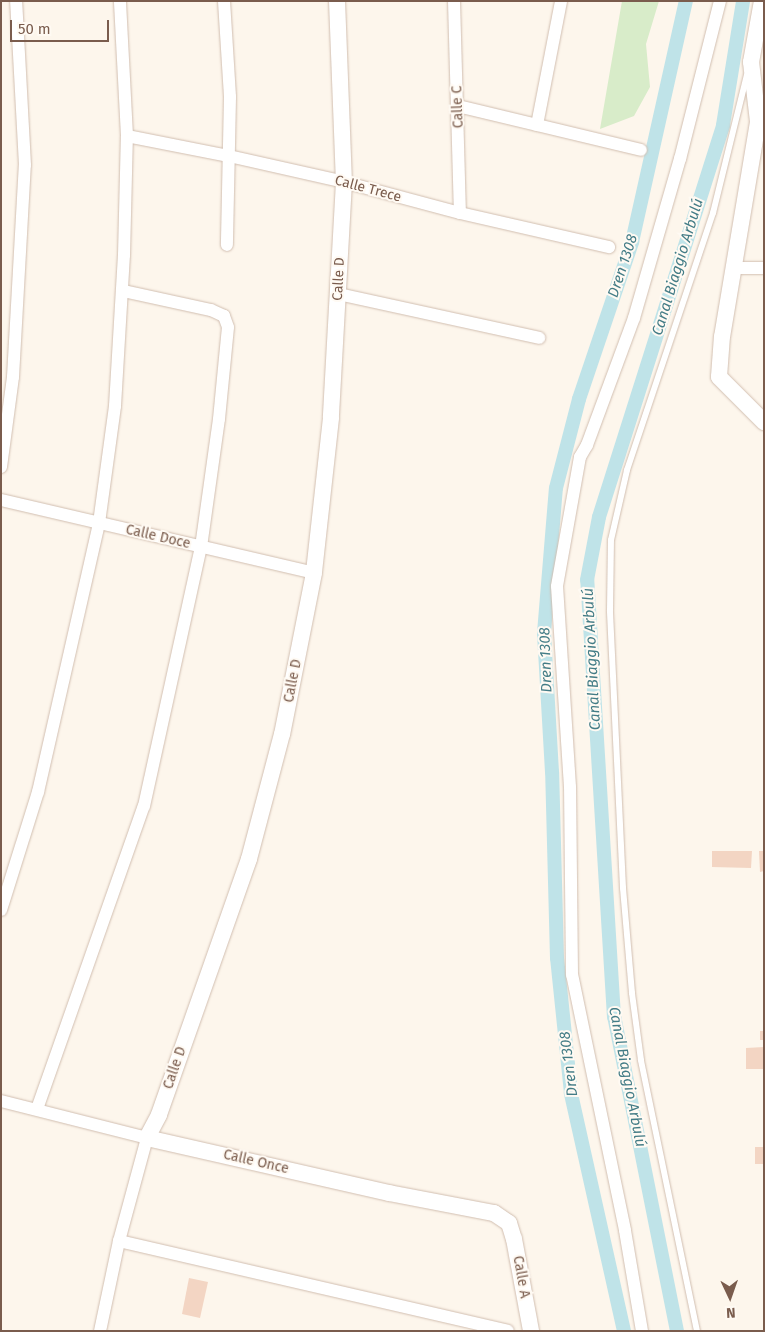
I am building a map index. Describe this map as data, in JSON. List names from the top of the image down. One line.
{"streets":{"street":["Calle C","Calle Trece","Calle D","Calle Doce","Calle Once","Calle A"]},"crossings":[["Calle C","Calle Trece"],["Calle Trece","Calle D"],["Calle D","Calle Doce"],["Calle D","Calle Once"],["Calle Once","Calle A"]],"water":["Dren 1308","Canal Biaggio Arbulú"],"scale_bar":"50 m","north":"bottom"}
